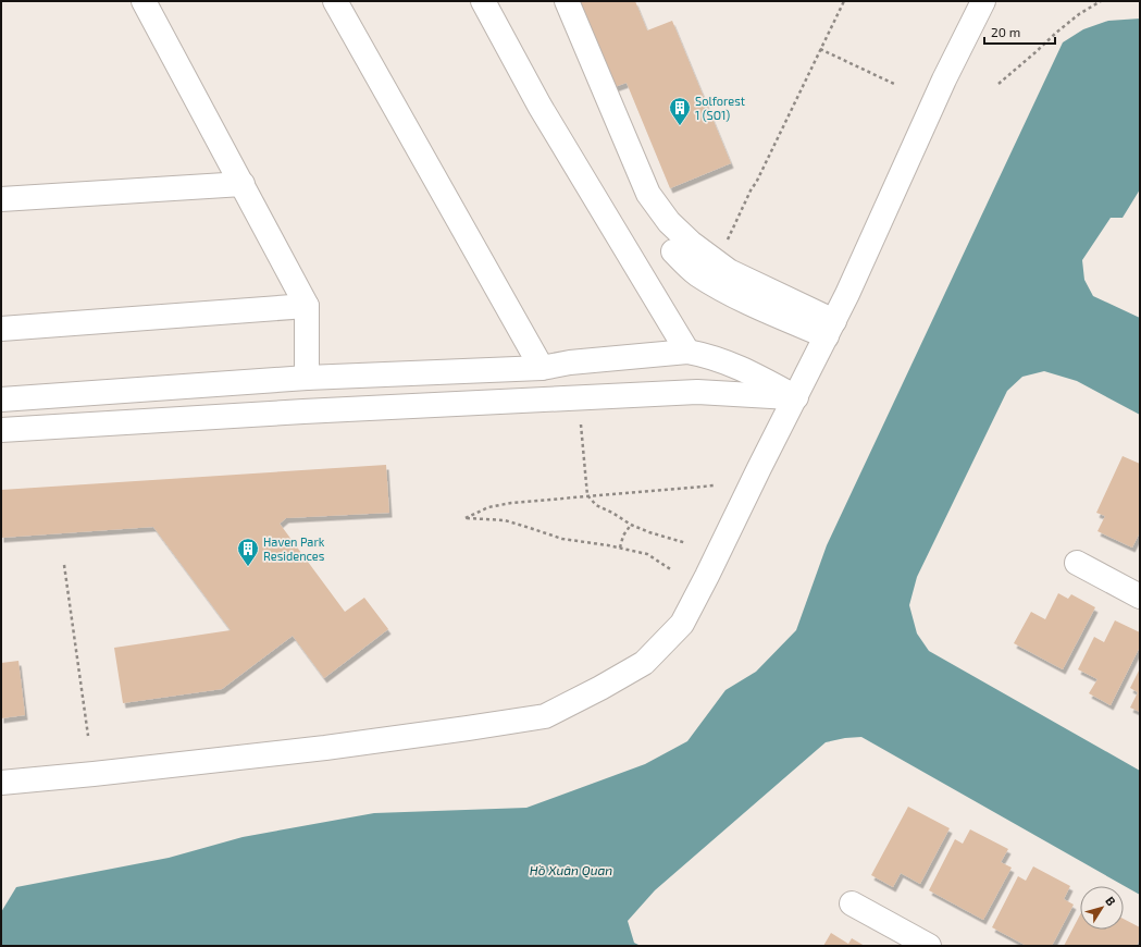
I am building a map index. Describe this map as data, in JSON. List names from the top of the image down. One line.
{"water":["Hồ Xuân Quan"],"places":{"building":["Solforest 1 (SO1)","Haven Park Residences"]},"scale_bar":"20 m","north":"top right"}
